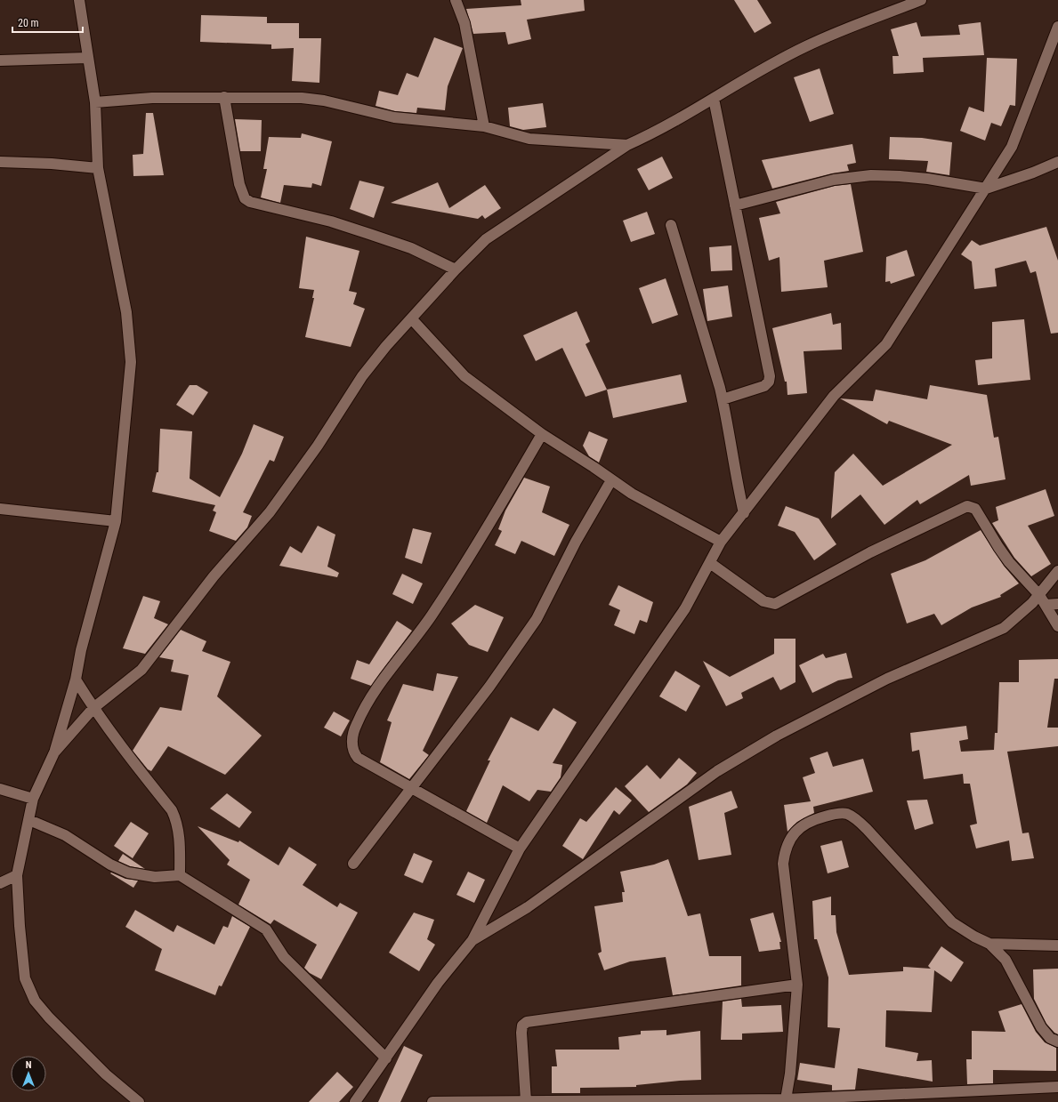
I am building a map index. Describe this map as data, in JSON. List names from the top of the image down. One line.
{"scale_bar":"20 m","north":"top"}
